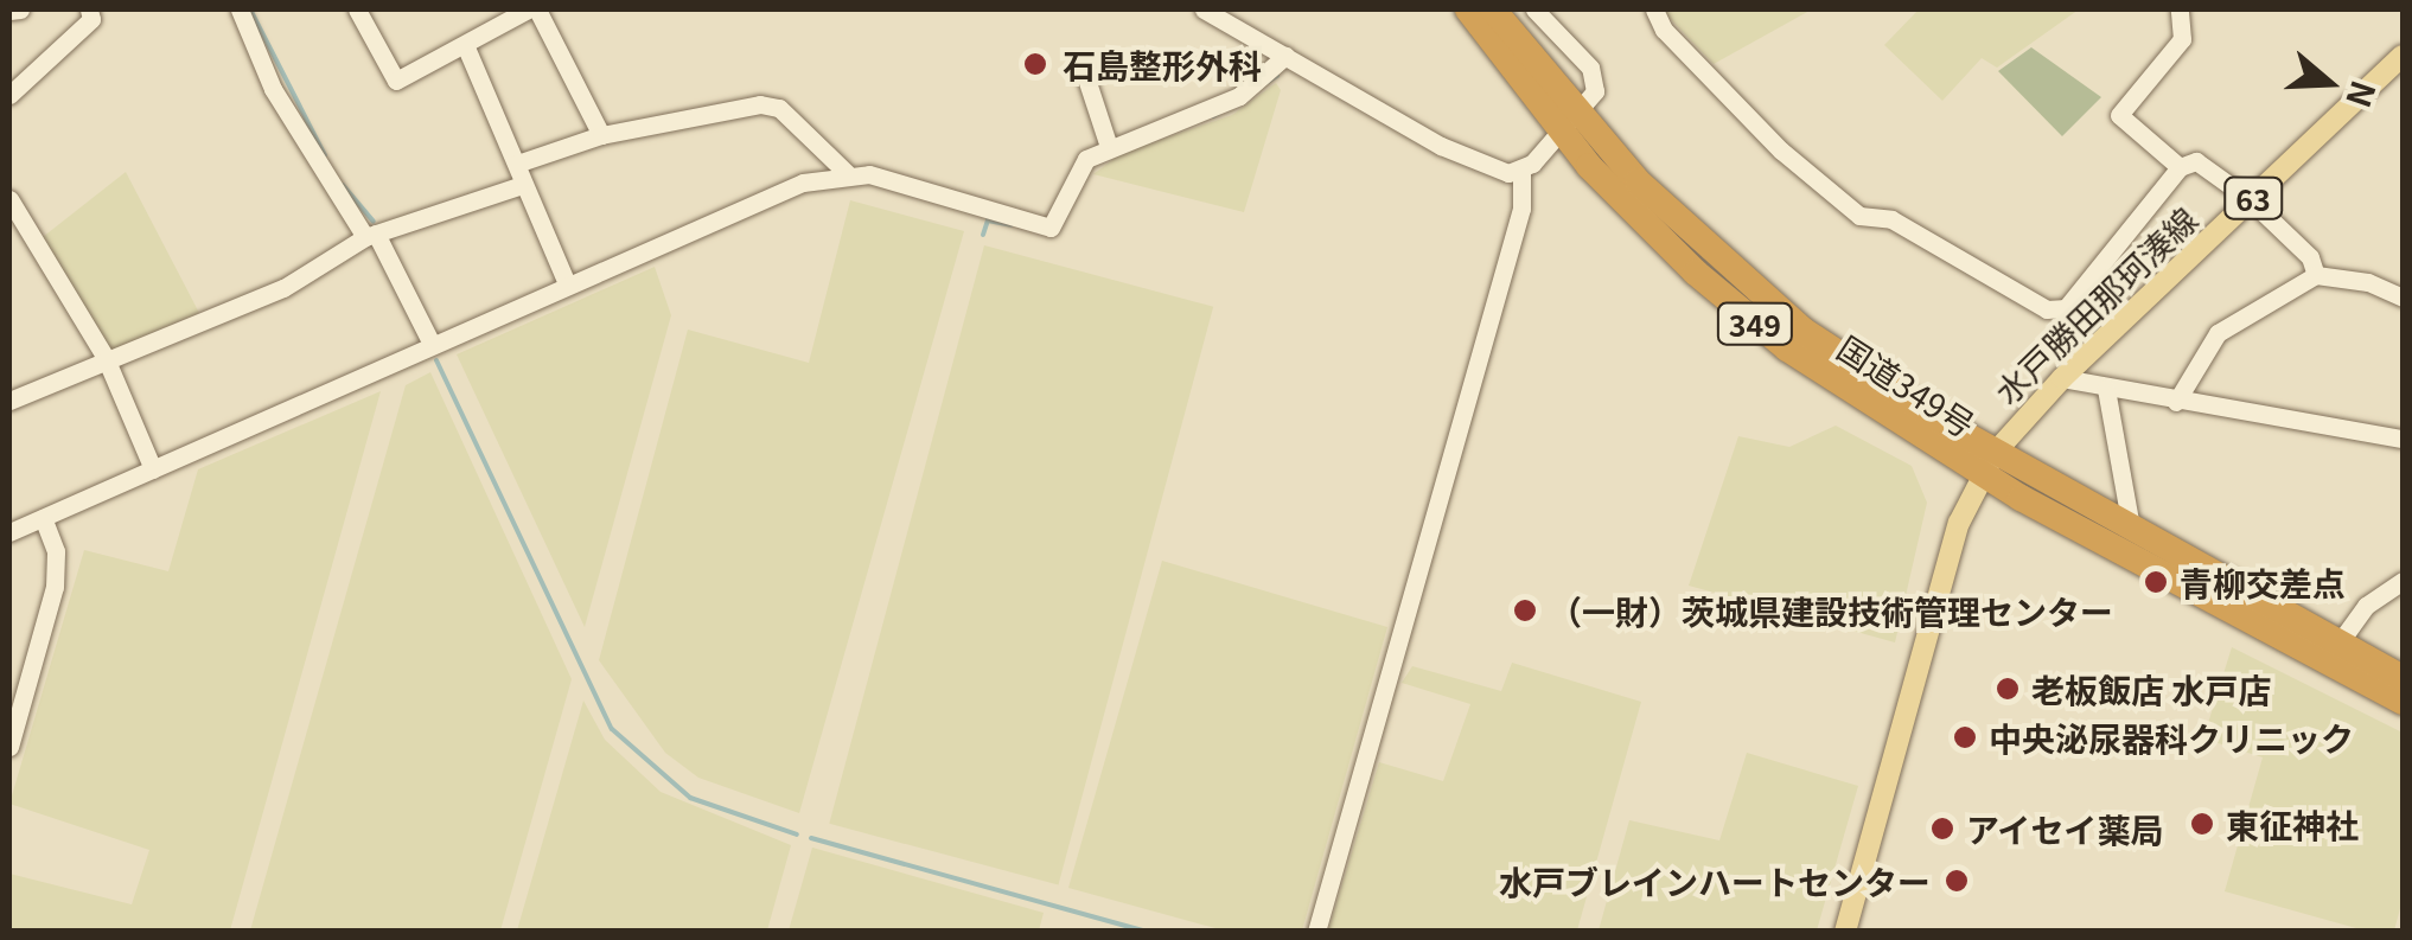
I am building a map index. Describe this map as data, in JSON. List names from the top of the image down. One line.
{"streets":{"highway":["349","国道349号"],"main road":["63","水戸勝田那珂湊線"]},"crossings":[["水戸勝田那珂湊線","国道349号"]],"places":["石島整形外科","青柳交差点","（一財）茨城県建設技術管理センター","老板飯店 水戸店","中央泌尿器科クリニック","東征神社","アイセイ薬局","水戸ブレインハートセンター"],"north":"right"}
